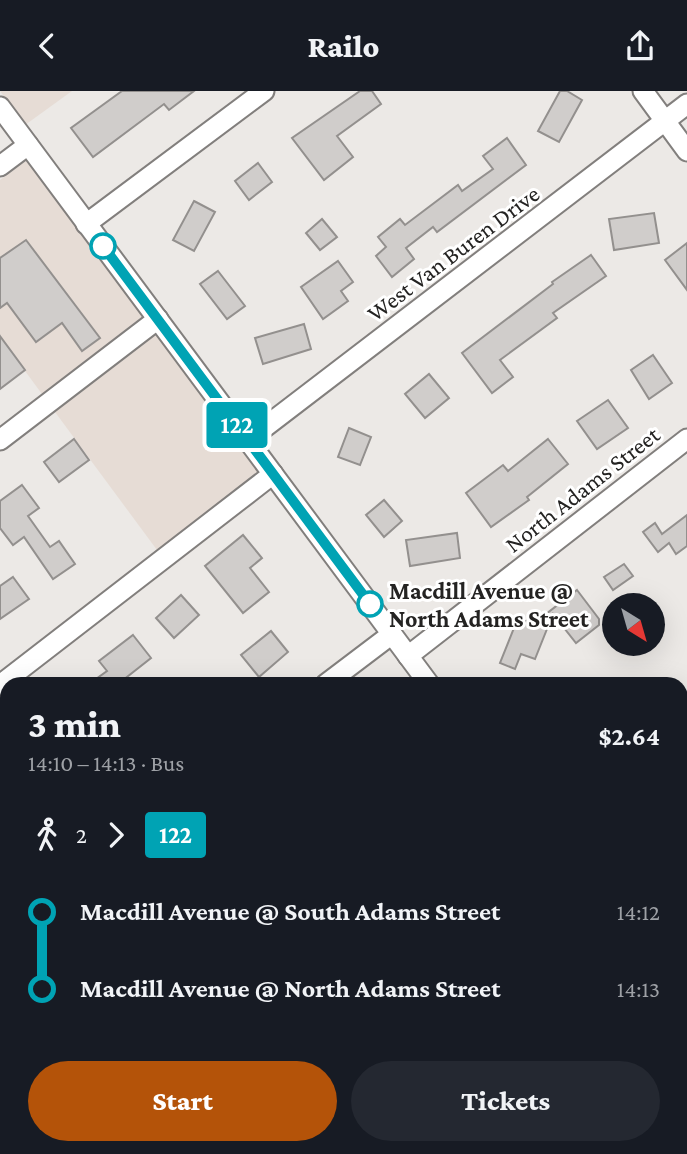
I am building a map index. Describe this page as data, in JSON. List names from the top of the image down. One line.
{"streets":{"street":["West Van Buren Drive","North Adams Street"]},"places":["Macdill Avenue @ North Adams Street"],"lines":["bus line 122"],"north":"bottom right","page":{"header":"Railo","on_map":"122","heading":["3 min","14:10 – 14:13 · Bus","$2.64"],"legs":["2","122"],"list":[{"name":"Macdill Avenue @ South Adams Street","value":"14:12"},{"name":"Macdill Avenue @ North Adams Street","value":"14:13"}],"buttons":["Start","Tickets"]}}
